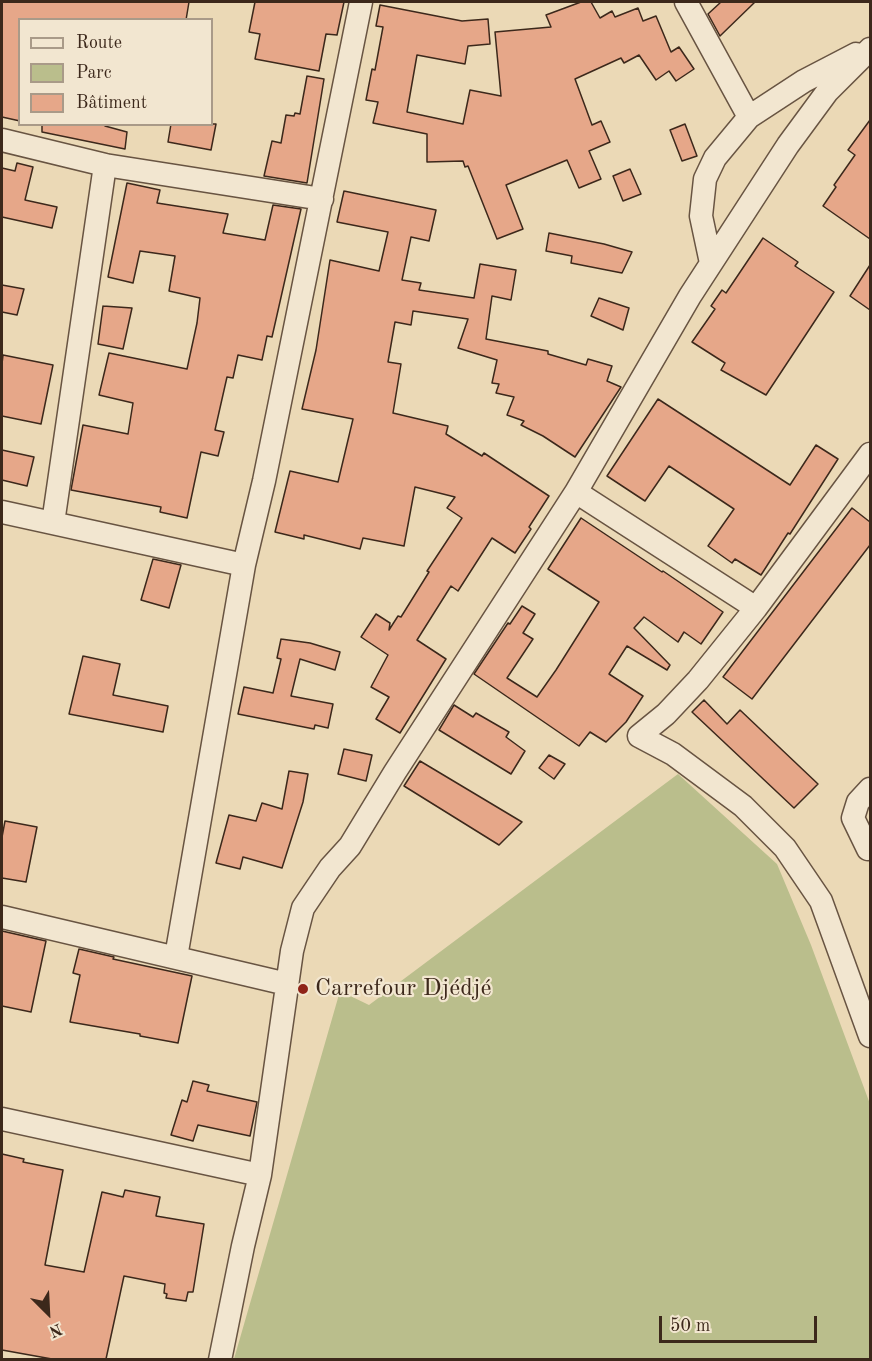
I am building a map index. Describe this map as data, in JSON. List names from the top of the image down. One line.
{"places":["Carrefour Djédjé"],"legend":["Route","Parc","Bâtiment"],"scale_bar":"50 m","north":"bottom right"}
